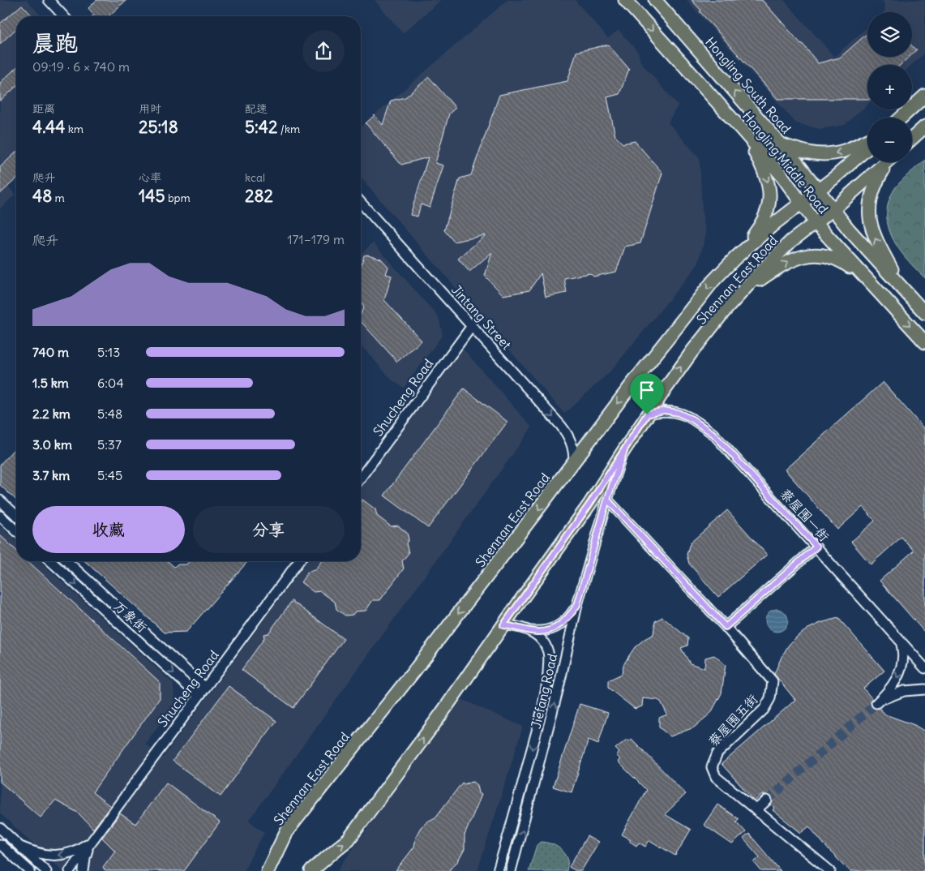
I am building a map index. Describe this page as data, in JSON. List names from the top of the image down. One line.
{"streets":{"main road":["Hongling South Road","Hongling Middle Road","Shennan East Road"],"street":["Jintang Street","Shucheng Road","蔡屋围一街","万象街","Jiefang Road","蔡屋围五街"]},"crossings":[["Hongling South Road","Hongling Middle Road"],["Hongling South Road","Shennan East Road"],["Hongling Middle Road","Shennan East Road"],["Shennan East Road","Jintang Street"],["Shennan East Road","蔡屋围一街"],["Shennan East Road","Jiefang Road"],["Jintang Street","Shucheng Road"],["Shucheng Road","万象街"],["Jiefang Road","蔡屋围五街"]],"one_way":["Hongling South Road","Hongling Middle Road","Jintang Street"],"page":{"map_buttons":["+","−"],"heading":["晨跑","09:19 · 6 × 740 m"],"stats":[["距离","4.44 km"],["用时","25:18"],["配速","5:42 /km"],["爬升","48 m"],["心率","145 bpm"],["kcal","282"]],"chart":["爬升","171–179 m"],"list":[{"name":"740 m","note":"5:13"},{"name":"1.5 km","note":"6:04"},{"name":"2.2 km","note":"5:48"},{"name":"3.0 km","note":"5:37"},{"name":"3.7 km","note":"5:45"}],"buttons":["收藏","分享"]}}
